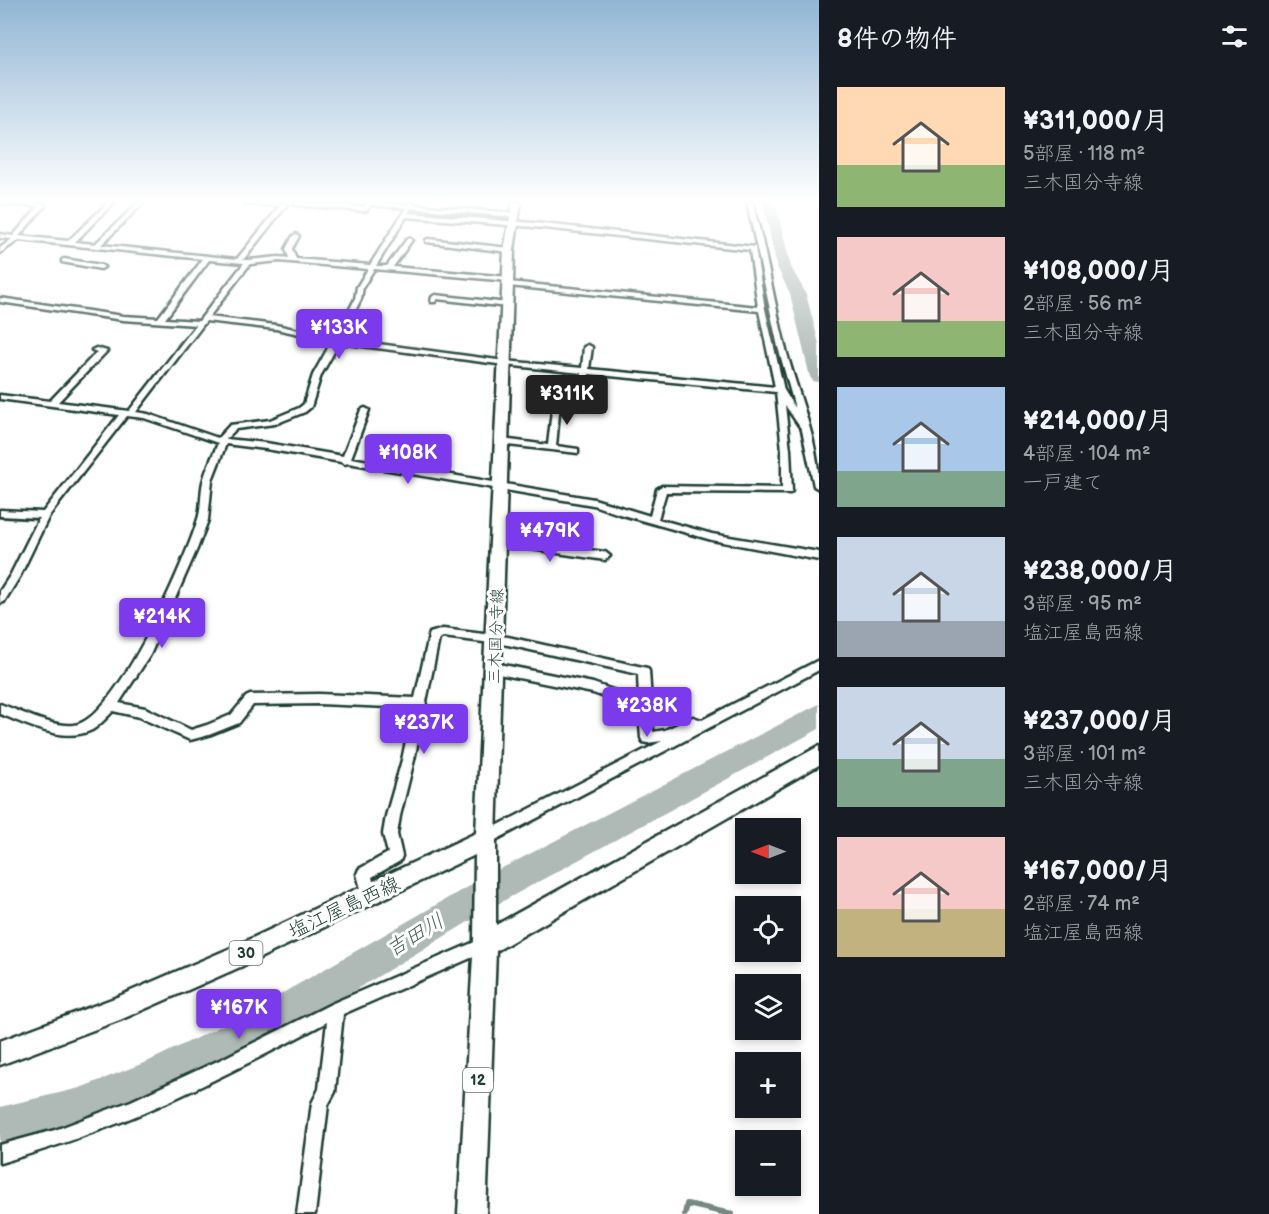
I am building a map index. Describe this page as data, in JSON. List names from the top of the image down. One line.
{"streets":{"main road":["三木国分寺線","塩江屋島西線","30","12"]},"crossings":[["三木国分寺線","塩江屋島西線"]],"water":["吉田川"],"north":"left","page":{"heading":"8件の物件","list":[{"name":"¥311,000/月","note":"5部屋 · 118 m² · 三木国分寺線"},{"name":"¥108,000/月","note":"2部屋 · 56 m² · 三木国分寺線"},{"name":"¥214,000/月","note":"4部屋 · 104 m² · 一戸建て"},{"name":"¥238,000/月","note":"3部屋 · 95 m² · 塩江屋島西線"},{"name":"¥237,000/月","note":"3部屋 · 101 m² · 三木国分寺線"},{"name":"¥167,000/月","note":"2部屋 · 74 m² · 塩江屋島西線"}],"price":["¥133K","¥311K","¥108K","¥479K","¥214K","¥238K","¥237K","¥167K"],"map_buttons":["+","−"]}}
